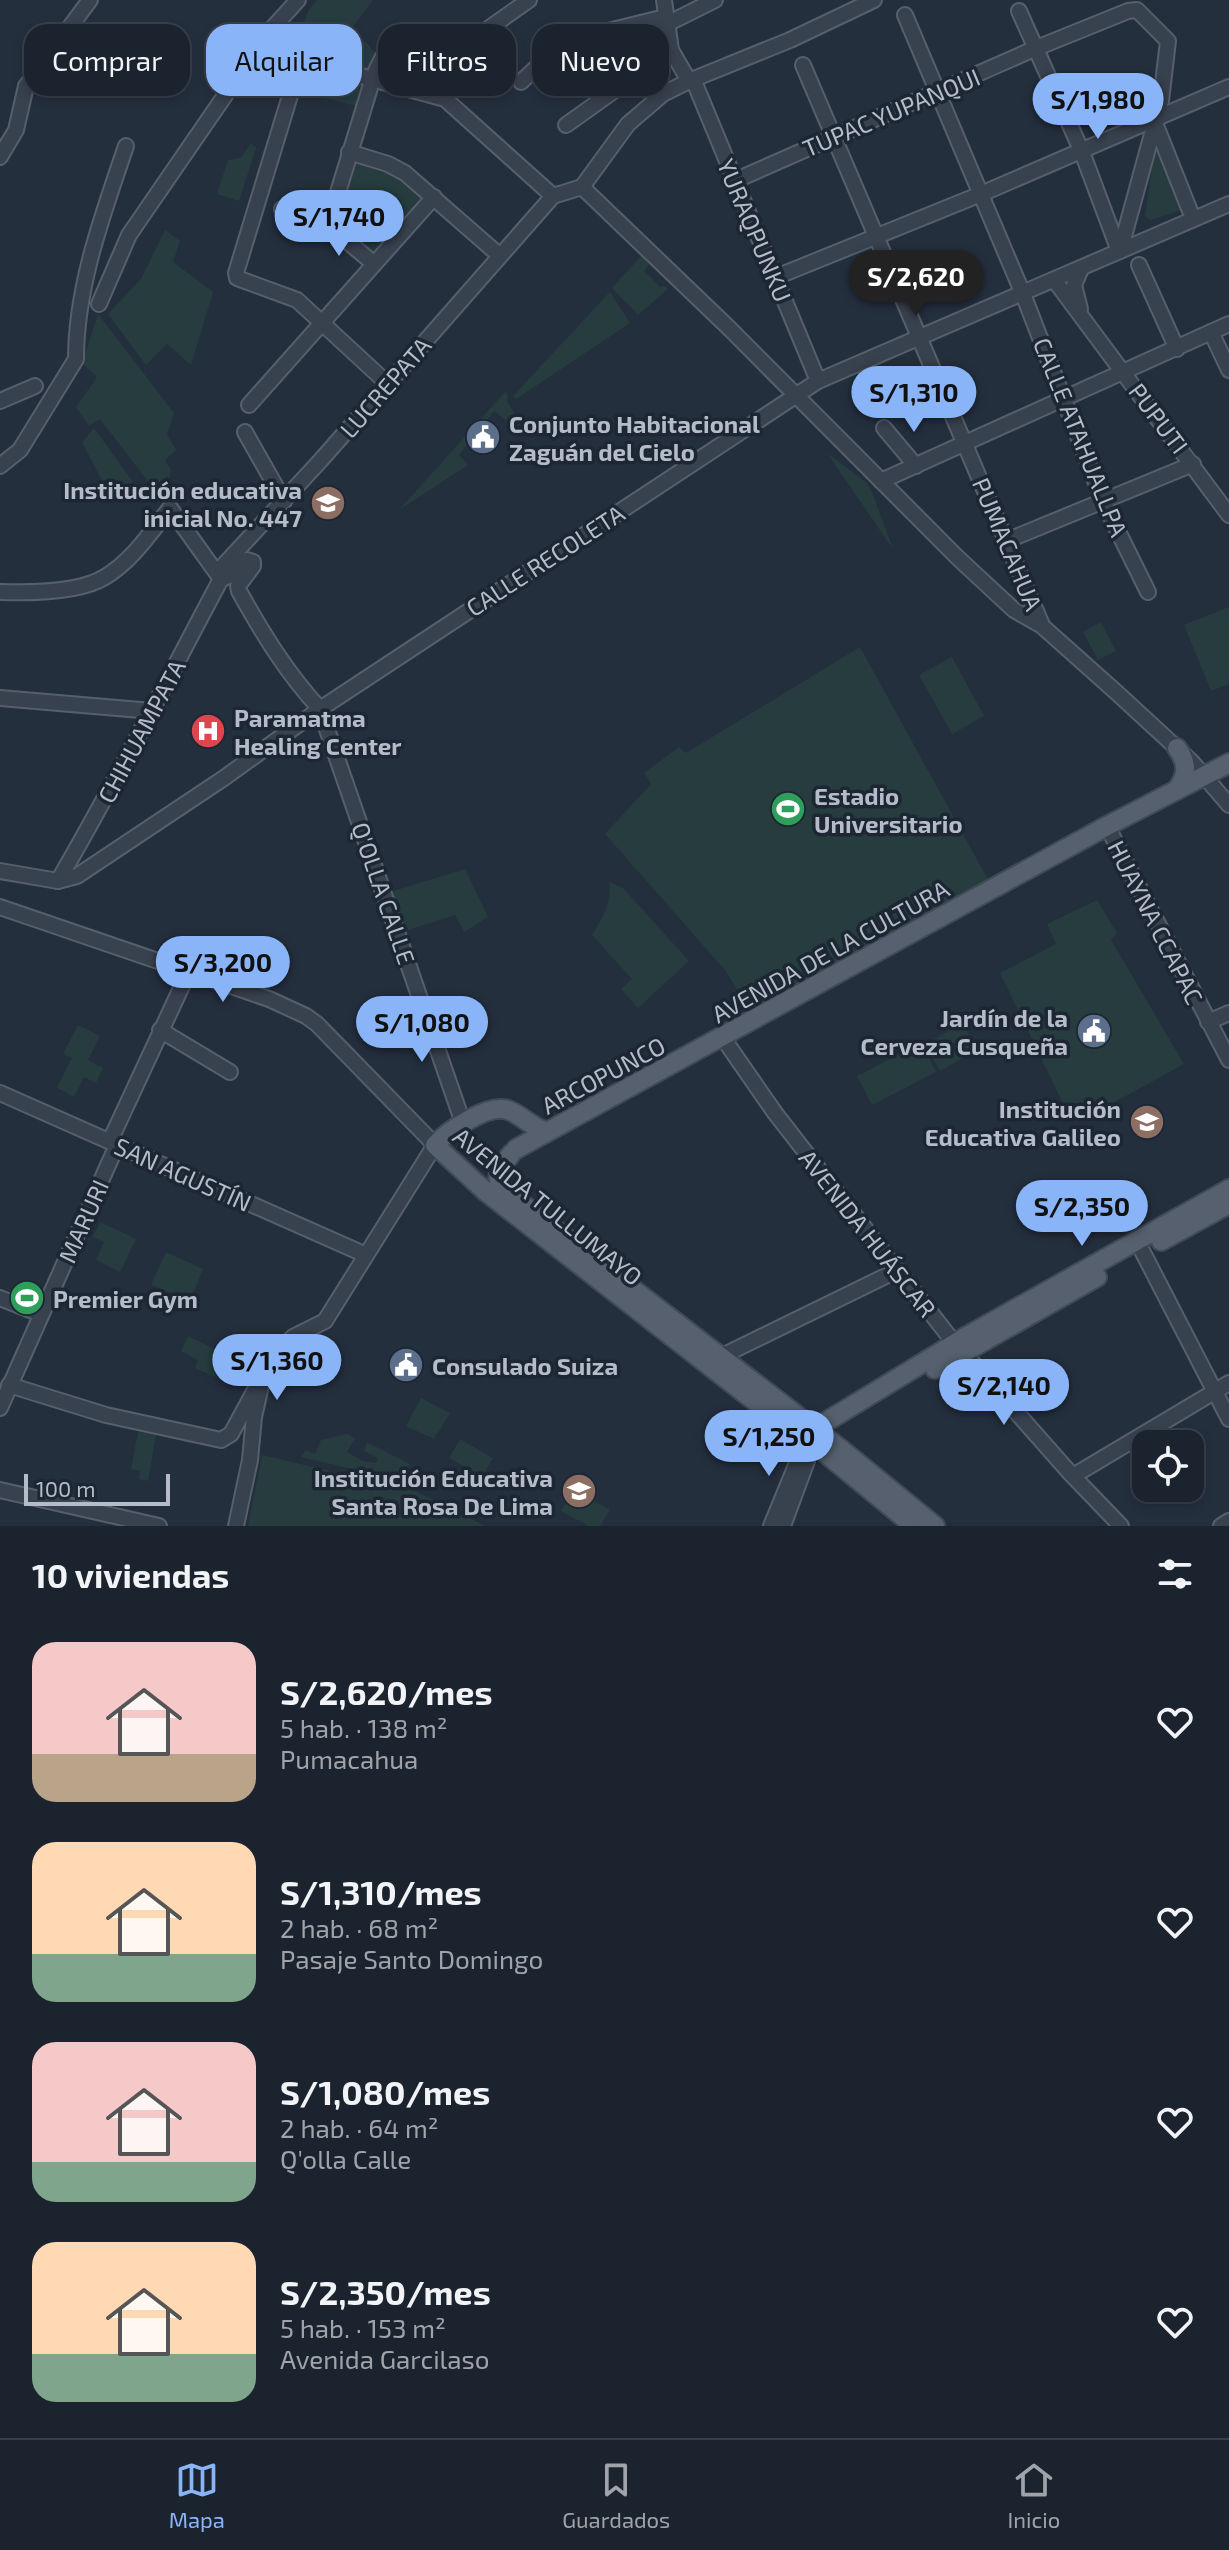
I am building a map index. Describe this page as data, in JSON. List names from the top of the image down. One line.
{"streets":{"main road":["AVENIDA DE LA CULTURA","ARCOPUNCO","AVENIDA TULLUMAYO"],"street":["TUPAC YUPANQUI","YURAQPUNKU","LUCREPATA","PUPUTI","CALLE ATAHUALLPA","PUMACAHUA","CALLE RECOLETA","CHIHUAMPATA","Q'OLLA CALLE","HUAYNA CCAPAC","SAN AGUSTÍN","MARURI","AVENIDA HUÁSCAR"]},"crossings":[["TUPAC YUPANQUI","YURAQPUNKU"],["TUPAC YUPANQUI","CALLE ATAHUALLPA"],["TUPAC YUPANQUI","PUMACAHUA"],["YURAQPUNKU","CALLE RECOLETA"],["LUCREPATA","CHIHUAMPATA"],["PUPUTI","CALLE RECOLETA"],["CALLE ATAHUALLPA","CALLE RECOLETA"],["PUMACAHUA","CALLE RECOLETA"],["CALLE RECOLETA","CHIHUAMPATA"],["CALLE RECOLETA","Q'OLLA CALLE"],["HUAYNA CCAPAC","AVENIDA DE LA CULTURA"],["AVENIDA DE LA CULTURA","ARCOPUNCO"],["AVENIDA DE LA CULTURA","AVENIDA HUÁSCAR"],["ARCOPUNCO","AVENIDA TULLUMAYO"],["ARCOPUNCO","AVENIDA HUÁSCAR"],["SAN AGUSTÍN","MARURI"],["AVENIDA TULLUMAYO","MARURI"]],"places":{"public building":["Conjunto Habitacional Zaguán del Cielo","Jardín de la Cerveza Cusqueña","Consulado Suiza"],"school or university":["Institución educativa inicial No. 447","Institución Educativa Galileo","Institución Educativa Santa Rosa De Lima"],"hospital":["Paramatma Healing Center"],"sports":["Estadio Universitario","Premier Gym"]},"scale_bar":"100 m","page":{"chip":["Comprar","Alquilar","Filtros","Nuevo"],"price":["S/1,980","S/1,740","S/2,620","S/1,310","S/3,200","S/1,080","S/2,350","S/1,360","S/2,140","S/1,250"],"scale":"100 m","heading":"10 viviendas","list":[{"name":"S/2,620/mes","note":"5 hab. · 138 m² · Pumacahua"},{"name":"S/1,310/mes","note":"2 hab. · 68 m² · Pasaje Santo Domingo"},{"name":"S/1,080/mes","note":"2 hab. · 64 m² · Q'olla Calle"},{"name":"S/2,350/mes","note":"5 hab. · 153 m² · Avenida Garcilaso"}],"tabs":["Mapa","Guardados","Inicio"]}}
